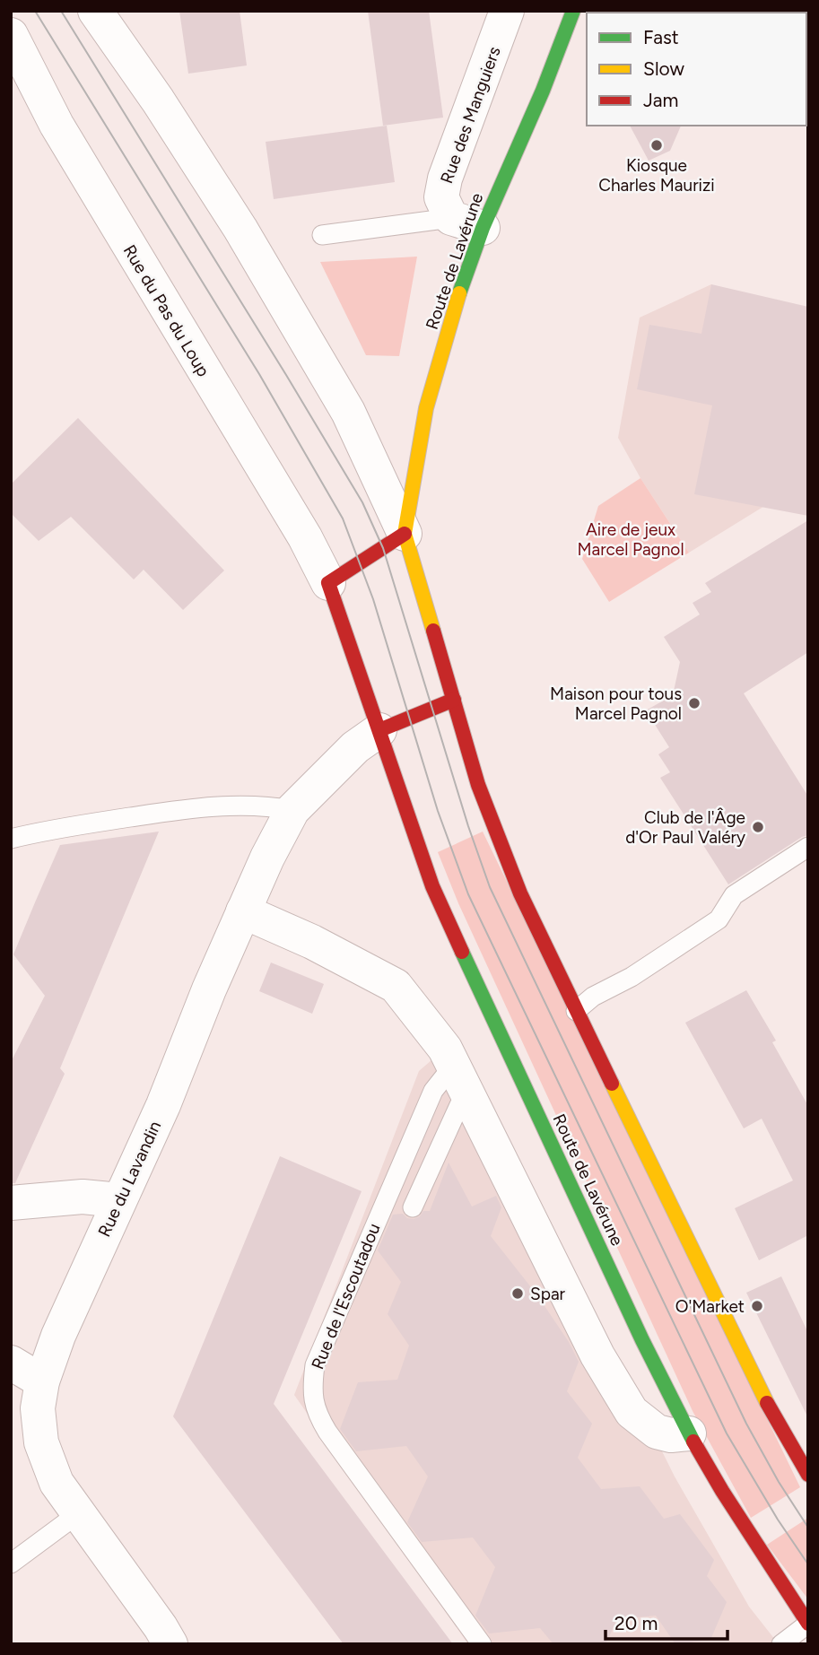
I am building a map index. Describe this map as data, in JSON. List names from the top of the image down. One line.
{"streets":{"street":["Rue des Manguiers","Route de Lavérune","Rue du Pas du Loup","Rue du Lavandin"],"lane":["Rue de l'Escoutadou"]},"crossings":[["Rue des Manguiers","Route de Lavérune"],["Route de Lavérune","Rue du Pas du Loup"],["Route de Lavérune","Rue du Lavandin"]],"parks":["Aire de jeux Marcel Pagnol"],"places":["Kiosque Charles Maurizi","Maison pour tous Marcel Pagnol","Club de l'Âge d'Or Paul Valéry","Spar","O'Market"],"legend":["Fast","Slow","Jam"],"scale_bar":"20 m"}
